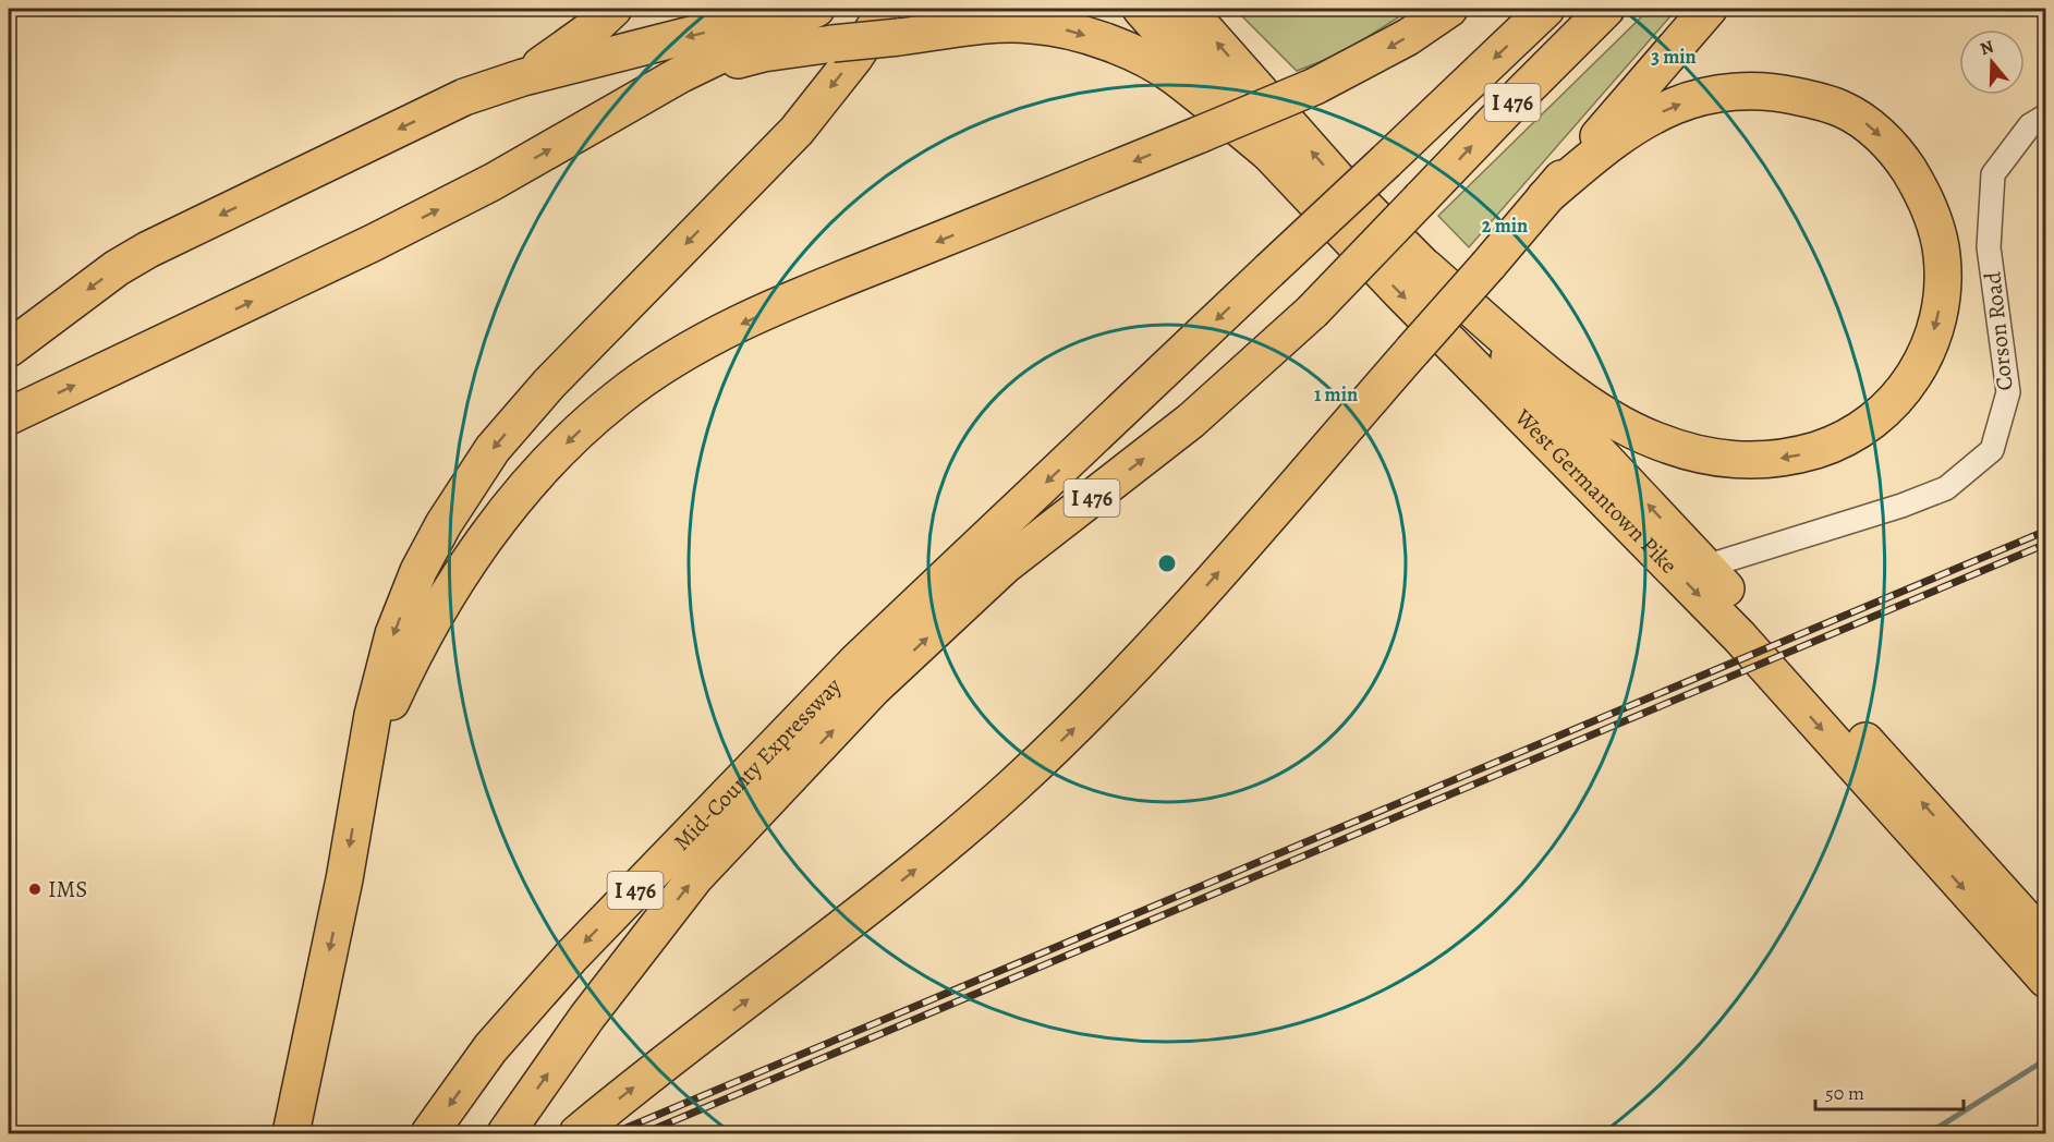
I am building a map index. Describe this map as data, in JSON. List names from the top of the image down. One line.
{"streets":{"main road":["I 476","West Germantown Pike","Mid-County Expressway"],"street":["Corson Road"]},"crossings":[["I 476","Mid-County Expressway"],["Corson Road","West Germantown Pike"]],"places":["IMS"],"scale_bar":"50 m","north":"top","rings":["3 min","2 min","1 min"]}
